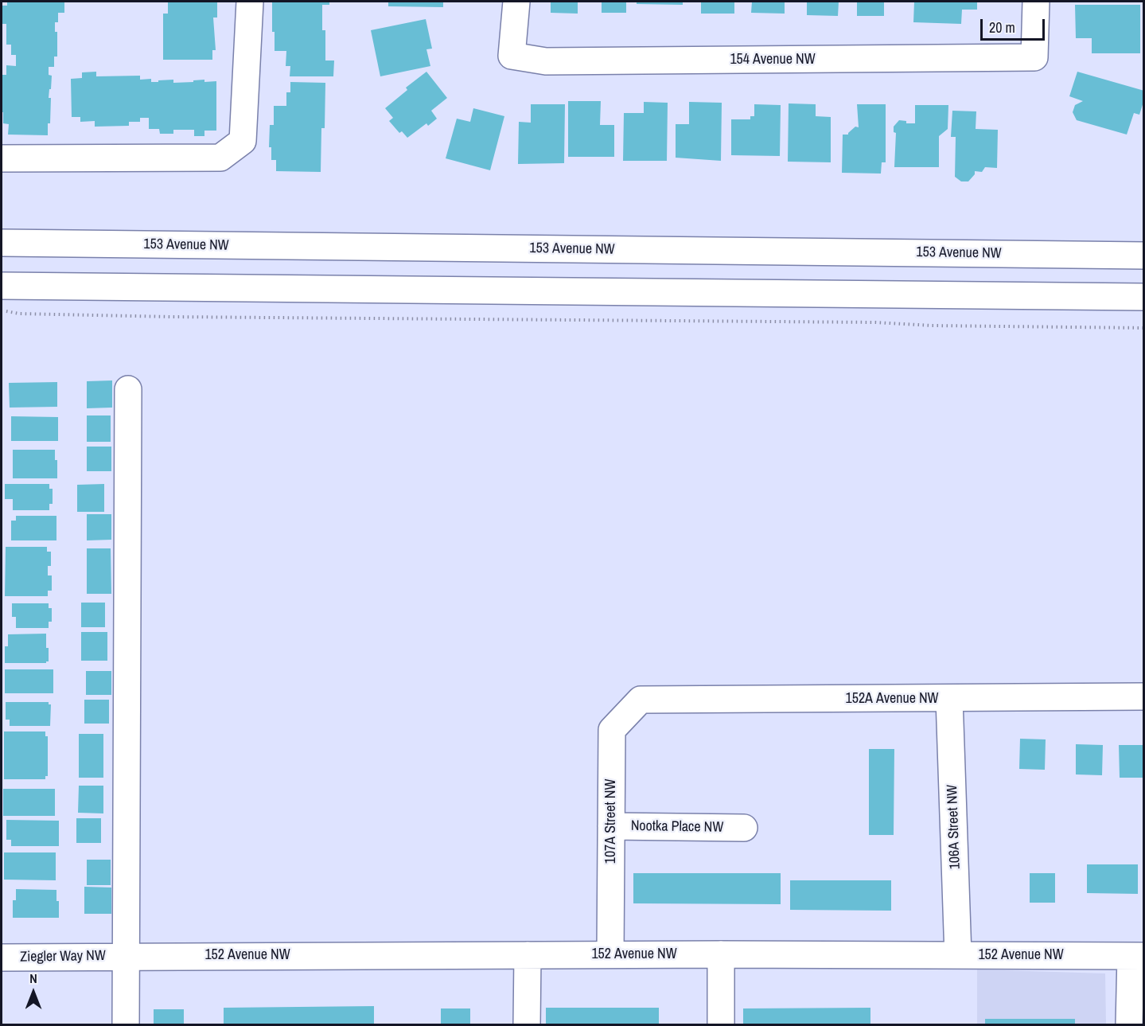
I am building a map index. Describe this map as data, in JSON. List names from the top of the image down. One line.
{"streets":{"street":["154 Avenue NW","153 Avenue NW","152A Avenue NW","107A Street NW","Nootka Place NW","106A Street NW","152 Avenue NW","Ziegler Way NW"]},"crossings":[["152A Avenue NW","107A Street NW"],["152A Avenue NW","106A Street NW"],["107A Street NW","Nootka Place NW"],["107A Street NW","152 Avenue NW"],["106A Street NW","152 Avenue NW"],["152 Avenue NW","Ziegler Way NW"]],"scale_bar":"20 m","north":"top"}
